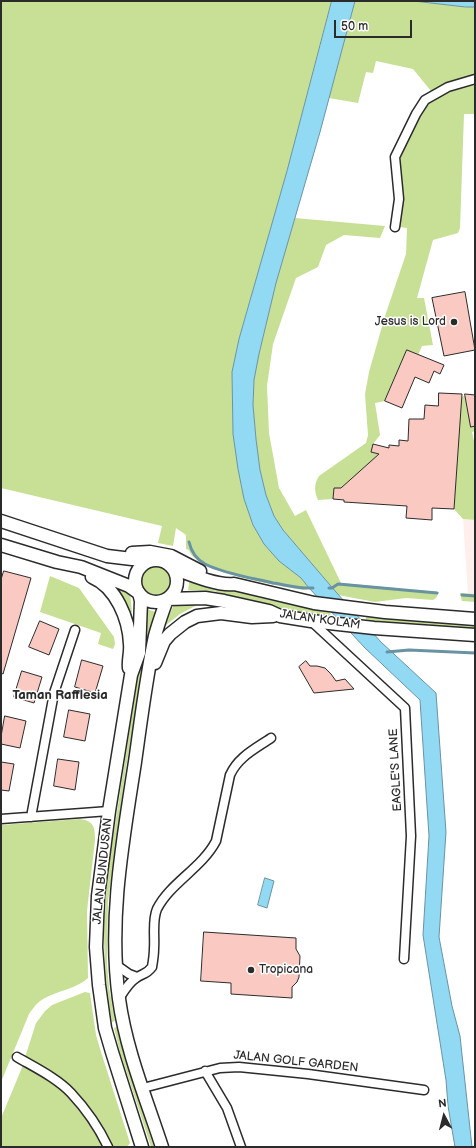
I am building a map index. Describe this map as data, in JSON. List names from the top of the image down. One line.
{"streets":{"main road":["JALAN KOLAM","JALAN BUNDUSAN"],"street":["EAGLE'S LANE","JALAN GOLF GARDEN"]},"crossings":[["JALAN KOLAM","EAGLE'S LANE"],["JALAN KOLAM","JALAN BUNDUSAN"],["JALAN BUNDUSAN","JALAN GOLF GARDEN"]],"districts":["Taman Rafflesia"],"places":["Jesus is Lord","Tropicana"],"scale_bar":"50 m","north":"top"}
